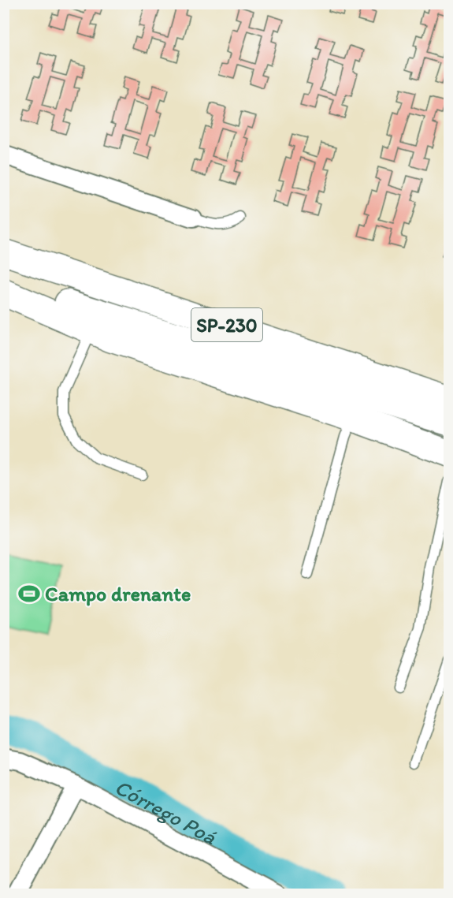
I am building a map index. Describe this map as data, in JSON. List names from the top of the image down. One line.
{"streets":{"highway":["SP-230"]},"water":["Córrego Poá"],"places":{"sports":["Campo drenante"]}}
